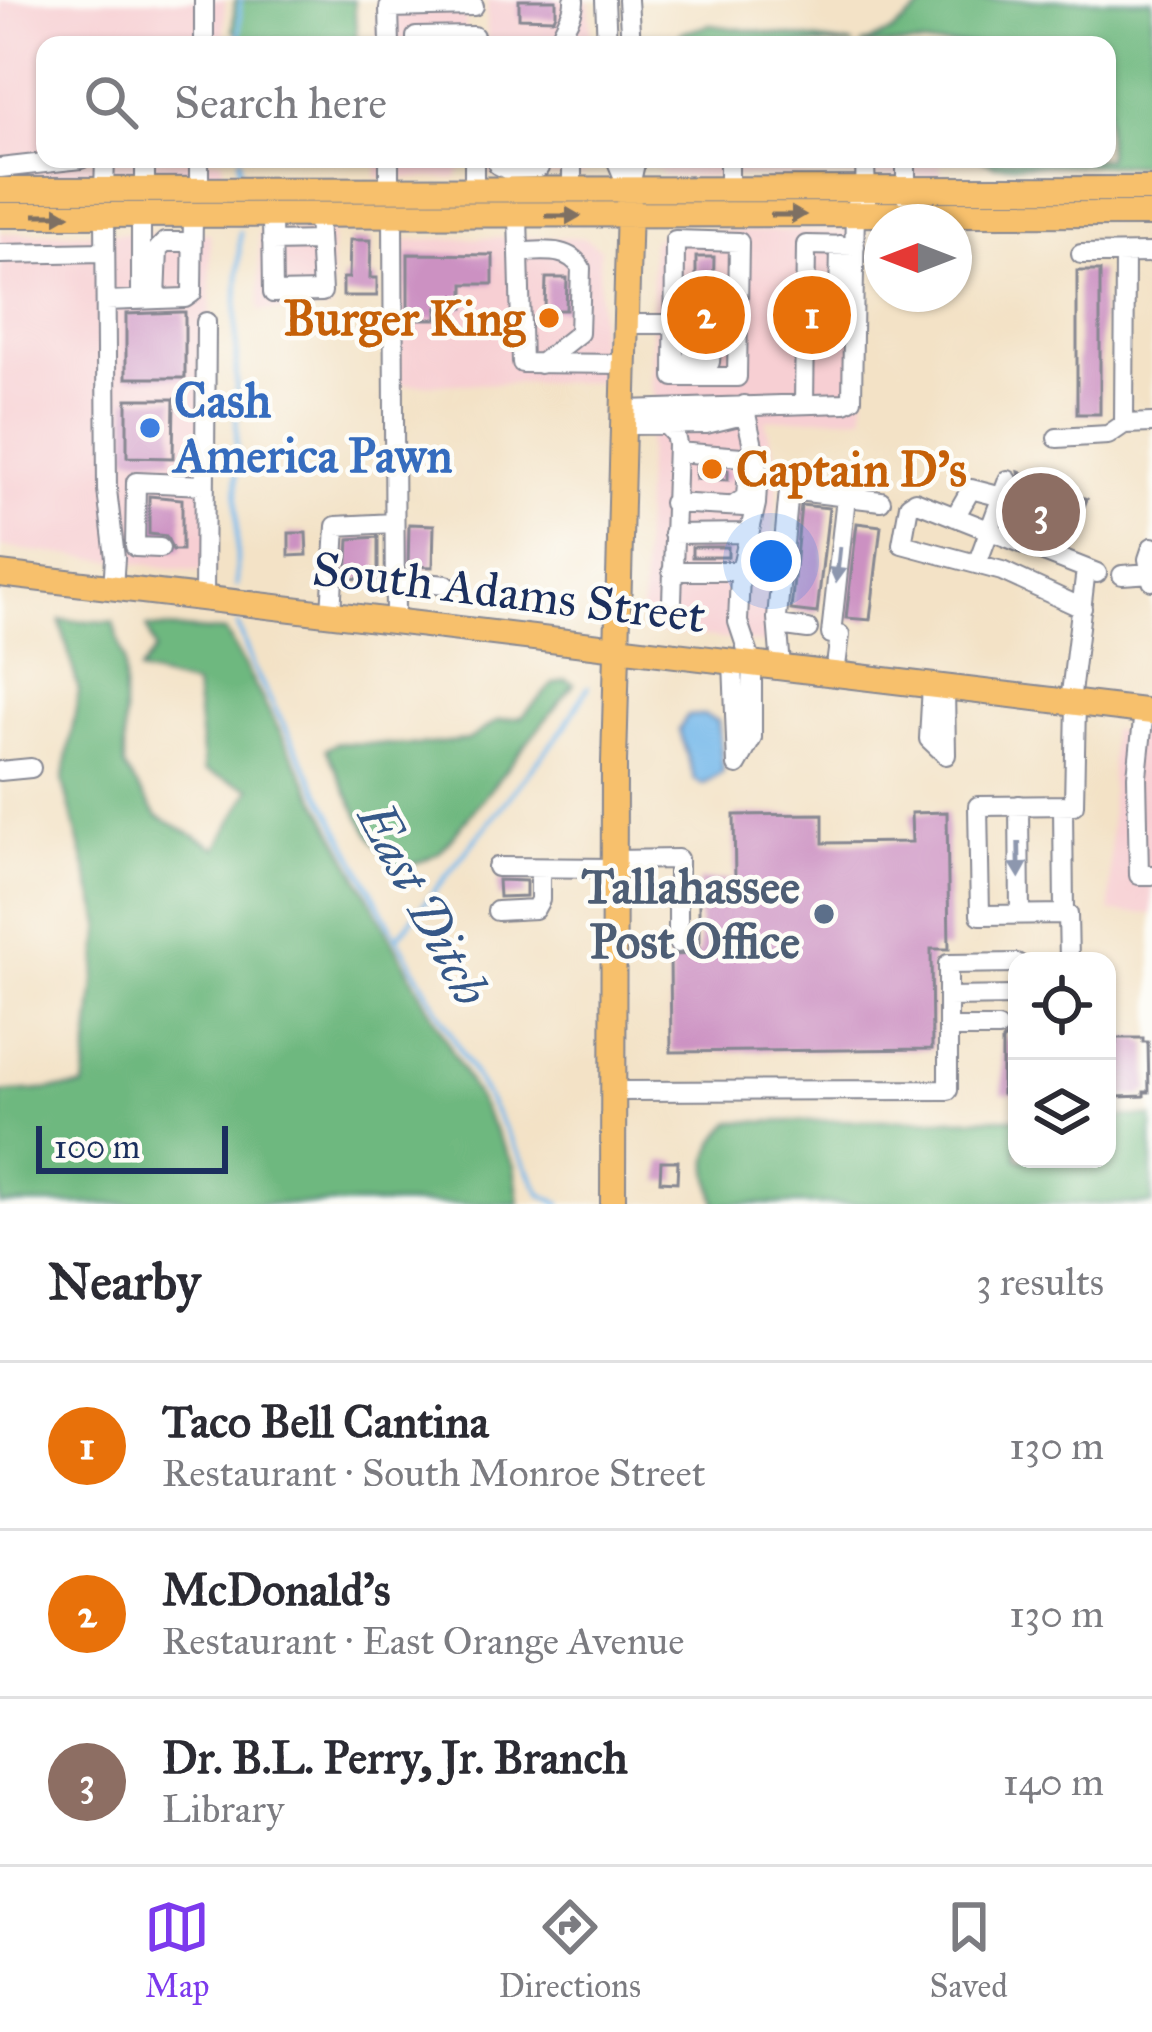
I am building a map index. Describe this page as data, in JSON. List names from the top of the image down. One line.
{"streets":{"main road":["South Adams Street"]},"water":["East Ditch"],"places":["Burger King","Cash America Pawn","Captain D's","Tallahassee Post Office"],"scale_bar":"100 m","north":"left","page":{"search":"Search here","pins":["1","2","3"],"scale":"100 m","heading":["Nearby","3 results"],"list":[{"mark":"1","name":"Taco Bell Cantina","note":"Restaurant · South Monroe Street","value":"130 m"},{"mark":"2","name":"McDonald's","note":"Restaurant · East Orange Avenue","value":"130 m"},{"mark":"3","name":"Dr. B.L. Perry, Jr. Branch","note":"Library","value":"140 m"}],"nav":["Map","Directions","Saved"]}}
